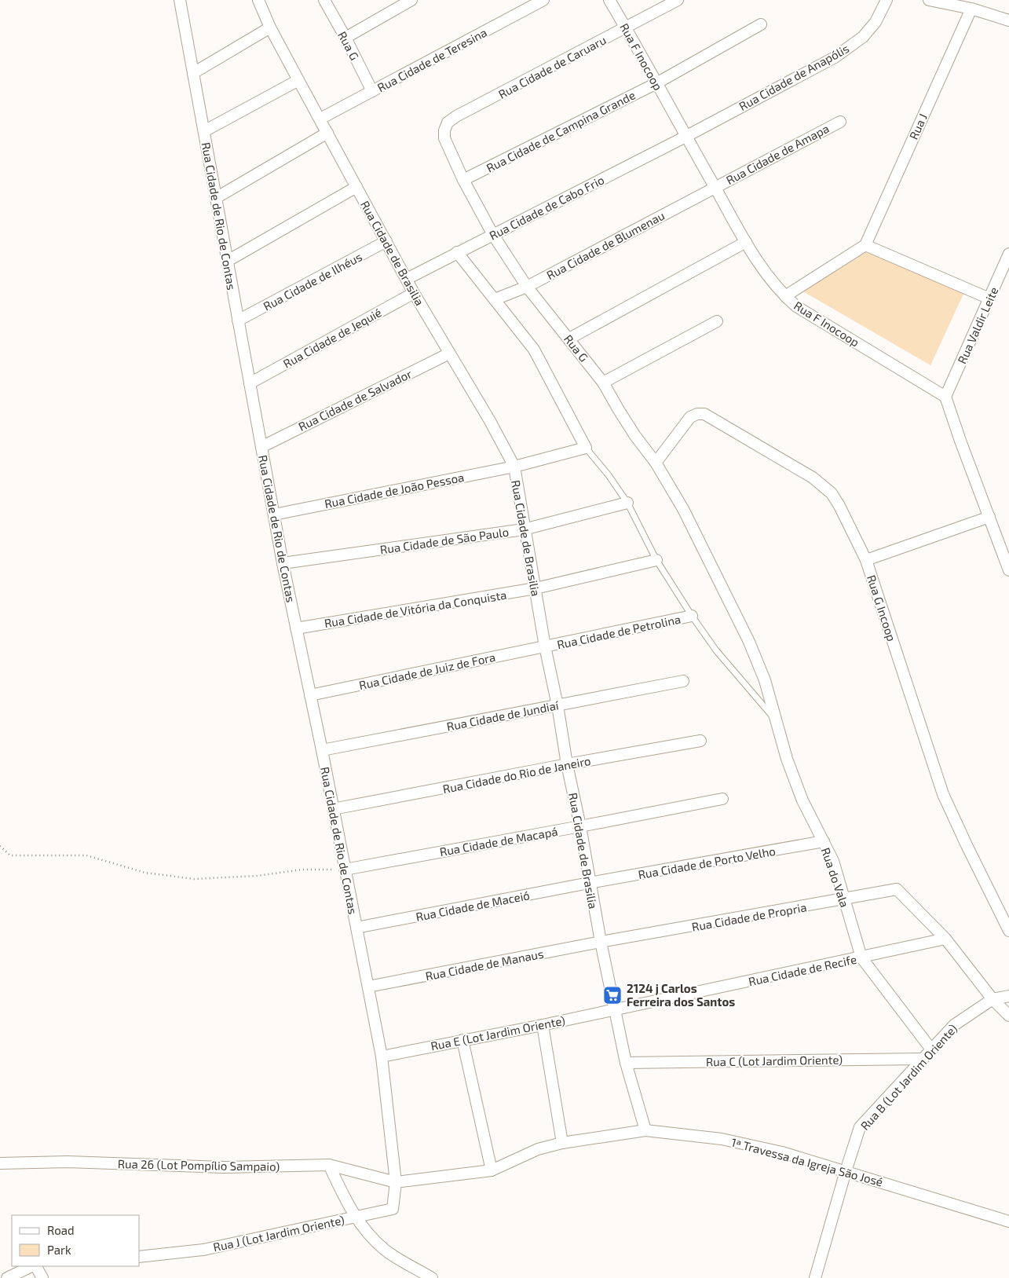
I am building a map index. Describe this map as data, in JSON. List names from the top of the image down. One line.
{"streets":{"street":["Rua G","Rua F Inocoop","Rua Cidade de Teresina","Rua Cidade de Caruaru","Rua Cidade de Anapólis","Rua J","Rua Cidade de Campina Grande","Rua Cidade de Amapa","Rua Cidade de Cabo Frio","Rua Cidade de Rio de Contas","Rua Cidade de Blumenau","Rua Cidade de Brasilia","Rua Cidade de Ilhéus","Rua Valdir Leite","Rua Cidade de Jequié","Rua Cidade de Salvador","Rua Cidade de João Pessoa","Rua Cidade de São Paulo","Rua G Incoop","Rua Cidade de Vitória da Conquista","Rua Cidade de Petrolina","Rua Cidade de Juiz de Fora","Rua Cidade de Jundiaí","Rua Cidade do Rio de Janeiro","Rua Cidade de Macapá","Rua Cidade de Porto Velho","Rua do Vala","Rua Cidade de Maceió","Rua Cidade de Propria","Rua Cidade de Manaus","Rua Cidade de Recife","Rua E (Lot Jardim Oriente)","Rua C (Lot Jardim Oriente)","Rua B (Lot Jardim Oriente)","1ª Travessa da Igreja São José","Rua 26 (Lot Pompílio Sampaio)","Rua J (Lot Jardim Oriente)"]},"crossings":[["Rua G","Rua Cidade de Teresina"],["Rua G","Rua Cidade de Caruaru"],["Rua G","Rua Cidade de Campina Grande"],["Rua G","Rua Cidade de Cabo Frio"],["Rua G","Rua Cidade de Blumenau"],["Rua G","Rua G Incoop"],["Rua G","Rua do Vala"],["Rua F Inocoop","Rua Cidade de Caruaru"],["Rua F Inocoop","Rua Cidade de Anapólis"],["Rua F Inocoop","Rua Cidade de Campina Grande"],["Rua F Inocoop","Rua Cidade de Amapa"],["Rua F Inocoop","Rua Cidade de Cabo Frio"],["Rua F Inocoop","Rua Cidade de Blumenau"],["Rua F Inocoop","Rua Valdir Leite"],["Rua Cidade de Teresina","Rua Cidade de Brasilia"],["Rua Cidade de Anapólis","Rua Cidade de Cabo Frio"],["Rua Cidade de Amapa","Rua Cidade de Blumenau"],["Rua Cidade de Cabo Frio","Rua Cidade de Brasilia"],["Rua Cidade de Rio de Contas","Rua Cidade de Ilhéus"],["Rua Cidade de Rio de Contas","Rua Cidade de Jequié"],["Rua Cidade de Rio de Contas","Rua Cidade de Salvador"],["Rua Cidade de Rio de Contas","Rua Cidade de João Pessoa"],["Rua Cidade de Rio de Contas","Rua Cidade de São Paulo"],["Rua Cidade de Rio de Contas","Rua Cidade de Vitória da Conquista"],["Rua Cidade de Rio de Contas","Rua Cidade de Juiz de Fora"],["Rua Cidade de Rio de Contas","Rua Cidade de Jundiaí"],["Rua Cidade de Rio de Contas","Rua Cidade do Rio de Janeiro"],["Rua Cidade de Rio de Contas","Rua Cidade de Macapá"],["Rua Cidade de Rio de Contas","Rua Cidade de Maceió"],["Rua Cidade de Rio de Contas","Rua Cidade de Manaus"],["Rua Cidade de Rio de Contas","Rua E (Lot Jardim Oriente)"],["Rua Cidade de Rio de Contas","1ª Travessa da Igreja São José"],["Rua Cidade de Rio de Contas","Rua 26 (Lot Pompílio Sampaio)"],["Rua Cidade de Rio de Contas","Rua J (Lot Jardim Oriente)"],["Rua Cidade de Brasilia","Rua Cidade de Ilhéus"],["Rua Cidade de Brasilia","Rua Cidade de Jequié"],["Rua Cidade de Brasilia","Rua Cidade de Salvador"],["Rua Cidade de Brasilia","Rua Cidade de João Pessoa"],["Rua Cidade de Brasilia","Rua Cidade de São Paulo"],["Rua Cidade de Brasilia","Rua Cidade de Vitória da Conquista"],["Rua Cidade de Brasilia","Rua Cidade de Petrolina"],["Rua Cidade de Brasilia","Rua Cidade de Juiz de Fora"],["Rua Cidade de Brasilia","Rua Cidade de Jundiaí"],["Rua Cidade de Brasilia","Rua Cidade do Rio de Janeiro"],["Rua Cidade de Brasilia","Rua Cidade de Macapá"],["Rua Cidade de Brasilia","Rua Cidade de Porto Velho"],["Rua Cidade de Brasilia","Rua Cidade de Maceió"],["Rua Cidade de Brasilia","Rua Cidade de Propria"],["Rua Cidade de Brasilia","Rua Cidade de Manaus"],["Rua Cidade de Brasilia","Rua Cidade de Recife"],["Rua Cidade de Brasilia","Rua E (Lot Jardim Oriente)"],["Rua Cidade de Brasilia","Rua C (Lot Jardim Oriente)"],["Rua Cidade de Brasilia","1ª Travessa da Igreja São José"],["Rua Cidade de Petrolina","Rua Cidade de Juiz de Fora"],["Rua Cidade de Porto Velho","Rua do Vala"],["Rua Cidade de Porto Velho","Rua Cidade de Maceió"],["Rua do Vala","Rua Cidade de Propria"],["Rua do Vala","Rua Cidade de Recife"],["Rua Cidade de Propria","Rua Cidade de Manaus"],["Rua Cidade de Propria","Rua Cidade de Recife"],["Rua Cidade de Recife","Rua E (Lot Jardim Oriente)"],["Rua C (Lot Jardim Oriente)","Rua B (Lot Jardim Oriente)"],["Rua B (Lot Jardim Oriente)","1ª Travessa da Igreja São José"],["1ª Travessa da Igreja São José","Rua 26 (Lot Pompílio Sampaio)"],["1ª Travessa da Igreja São José","Rua J (Lot Jardim Oriente)"],["Rua 26 (Lot Pompílio Sampaio)","Rua J (Lot Jardim Oriente)"]],"places":{"supermarket":["2124 j Carlos Ferreira dos Santos"]},"legend":["Road","Park"]}
